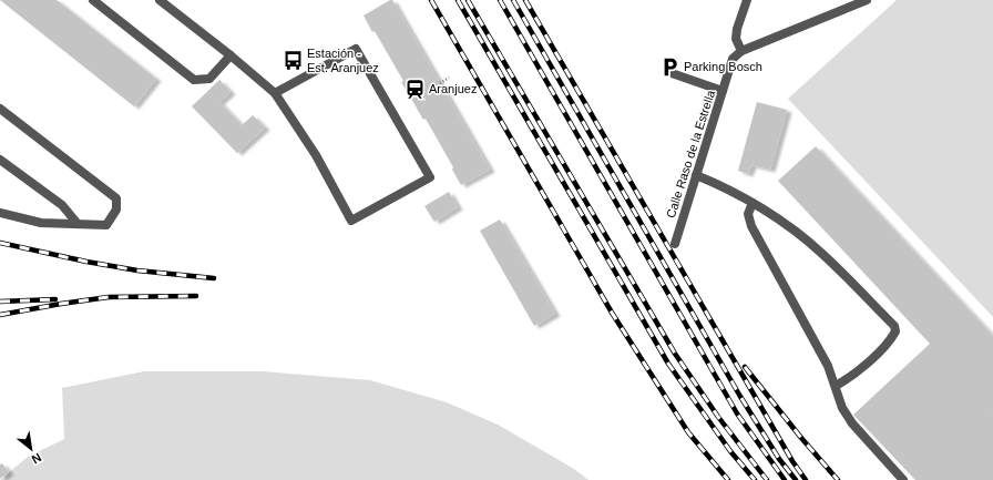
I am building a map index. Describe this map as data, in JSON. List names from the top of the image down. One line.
{"streets":{"street":["Calle Raso de la Estrella"]},"places":{"bus stop":["Estación - Est. Aranjuez"],"parking":["Parking Bosch"],"station":["Aranjuez"]},"north":"bottom right"}
